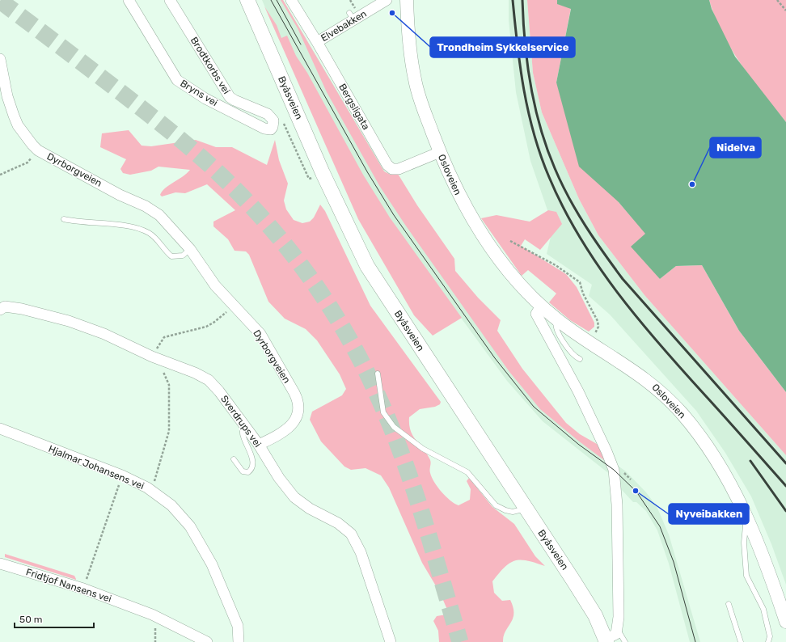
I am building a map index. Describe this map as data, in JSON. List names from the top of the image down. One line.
{"streets":{"main road":["Byåsveien"],"street":["Elvebakken","Brodtkorbs vei","Bryns vei","Bergsligata","Dyrborgveien","Osloveien","Sverdrups vei","Hjalmar Johansens vei","Fridtjof Nansens vei"]},"crossings":[["Elvebakken","Bergsligata"],["Brodtkorbs vei","Bryns vei"],["Bergsligata","Osloveien"],["Dyrborgveien","Sverdrups vei"]],"places":["Trondheim Sykkelservice","Nidelva","Nyveibakken"],"scale_bar":"50 m"}
